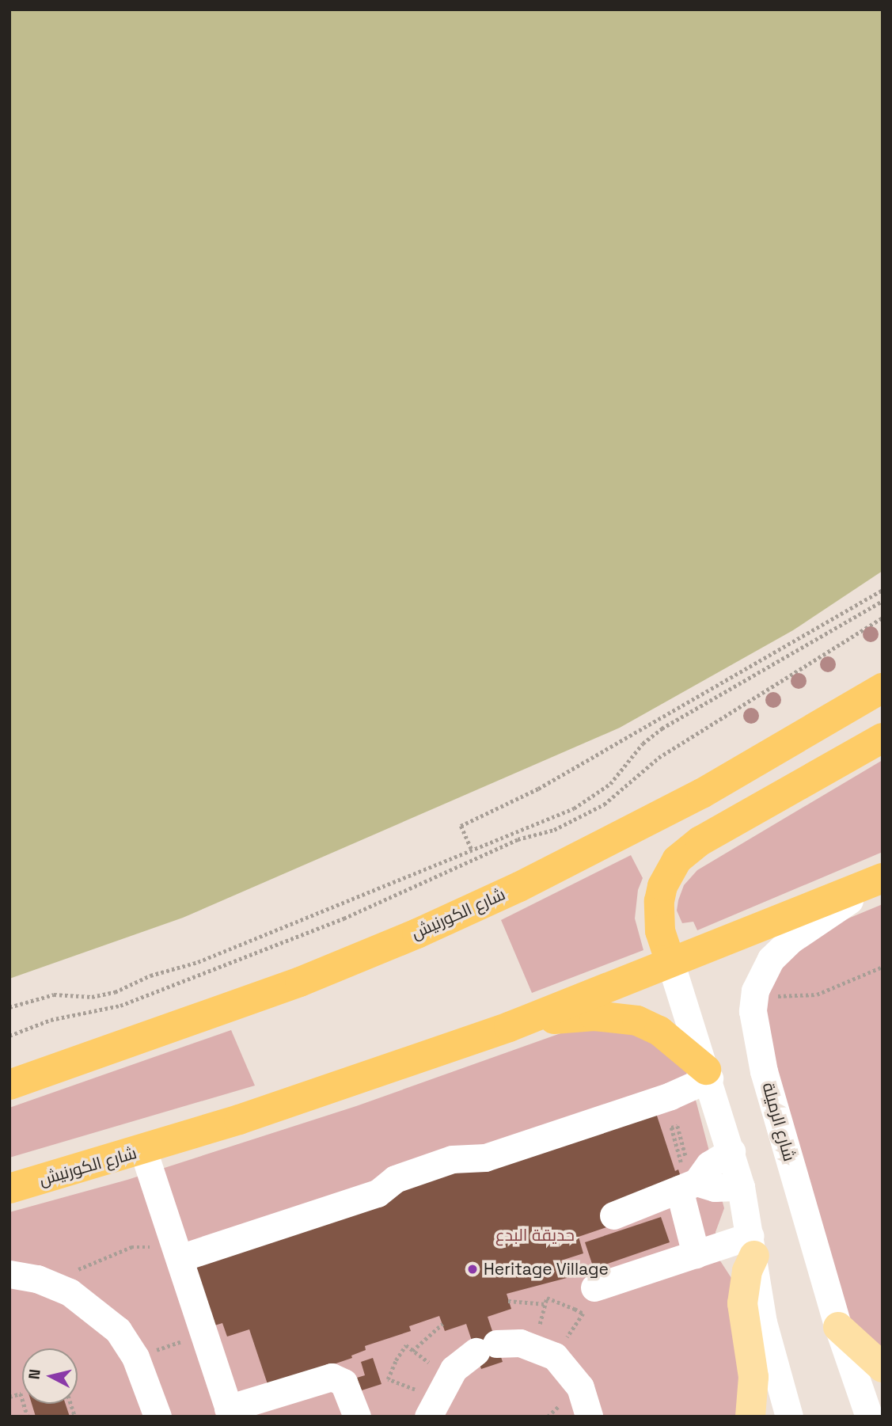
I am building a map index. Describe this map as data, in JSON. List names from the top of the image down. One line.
{"streets":{"highway":["شارع الكورنيش"],"street":["شارع الرميلة"]},"crossings":[["شارع الكورنيش","شارع الرميلة"]],"parks":["حديقة البدع"],"places":["Heritage Village"],"north":"left"}
